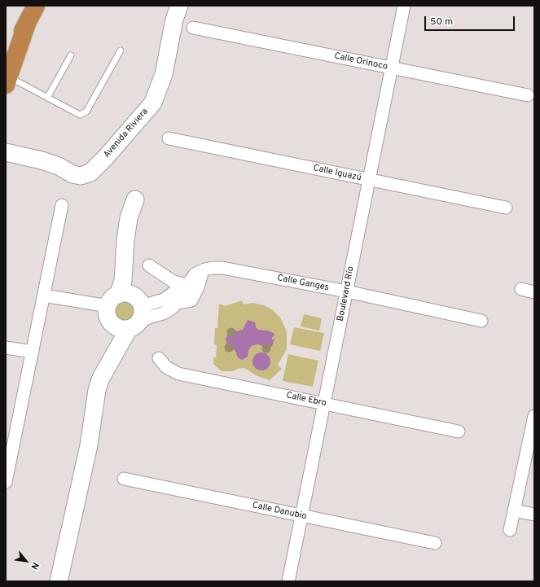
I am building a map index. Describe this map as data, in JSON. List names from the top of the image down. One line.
{"streets":{"street":["Calle Orinoco","Avenida Riviera","Calle Iguazú","Calle Ganges","Boulevard Río","Calle Ebro","Calle Danubio"]},"crossings":[["Calle Orinoco","Boulevard Río"],["Calle Iguazú","Boulevard Río"],["Calle Ganges","Boulevard Río"],["Boulevard Río","Calle Ebro"],["Boulevard Río","Calle Danubio"]],"scale_bar":"50 m","north":"bottom right"}
